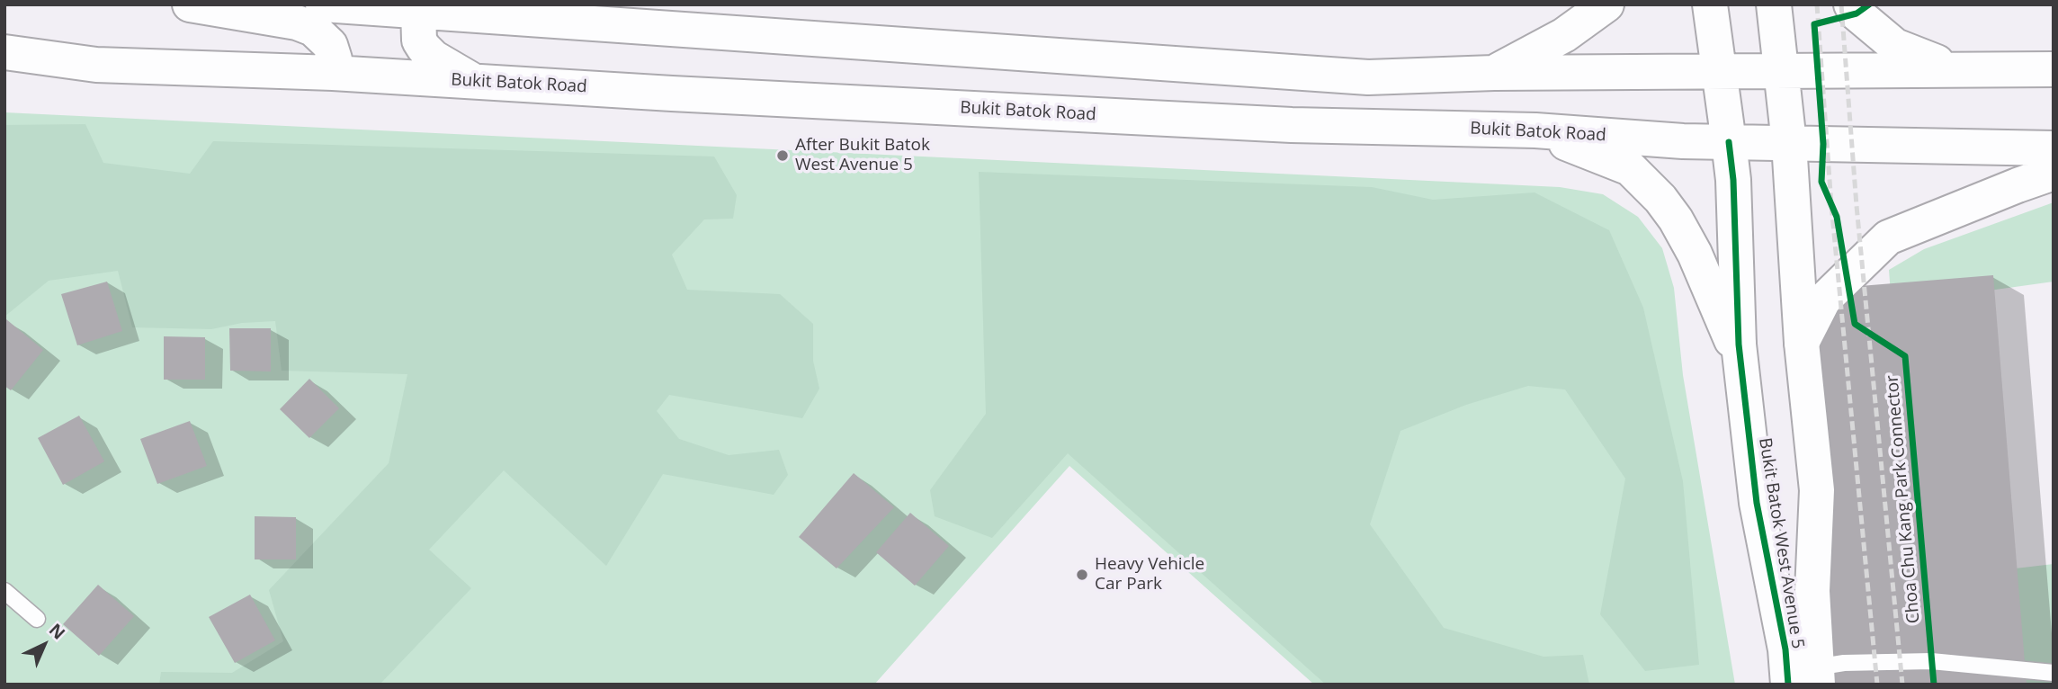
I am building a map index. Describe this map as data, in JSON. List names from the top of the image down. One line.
{"streets":{"main road":["Bukit Batok Road","Bukit Batok West Avenue 5"],"cycle path":["Choa Chu Kang Park Connector"]},"crossings":[["Bukit Batok Road","Bukit Batok West Avenue 5"]],"places":["After Bukit Batok West Avenue 5","Heavy Vehicle Car Park"],"north":"top right"}
